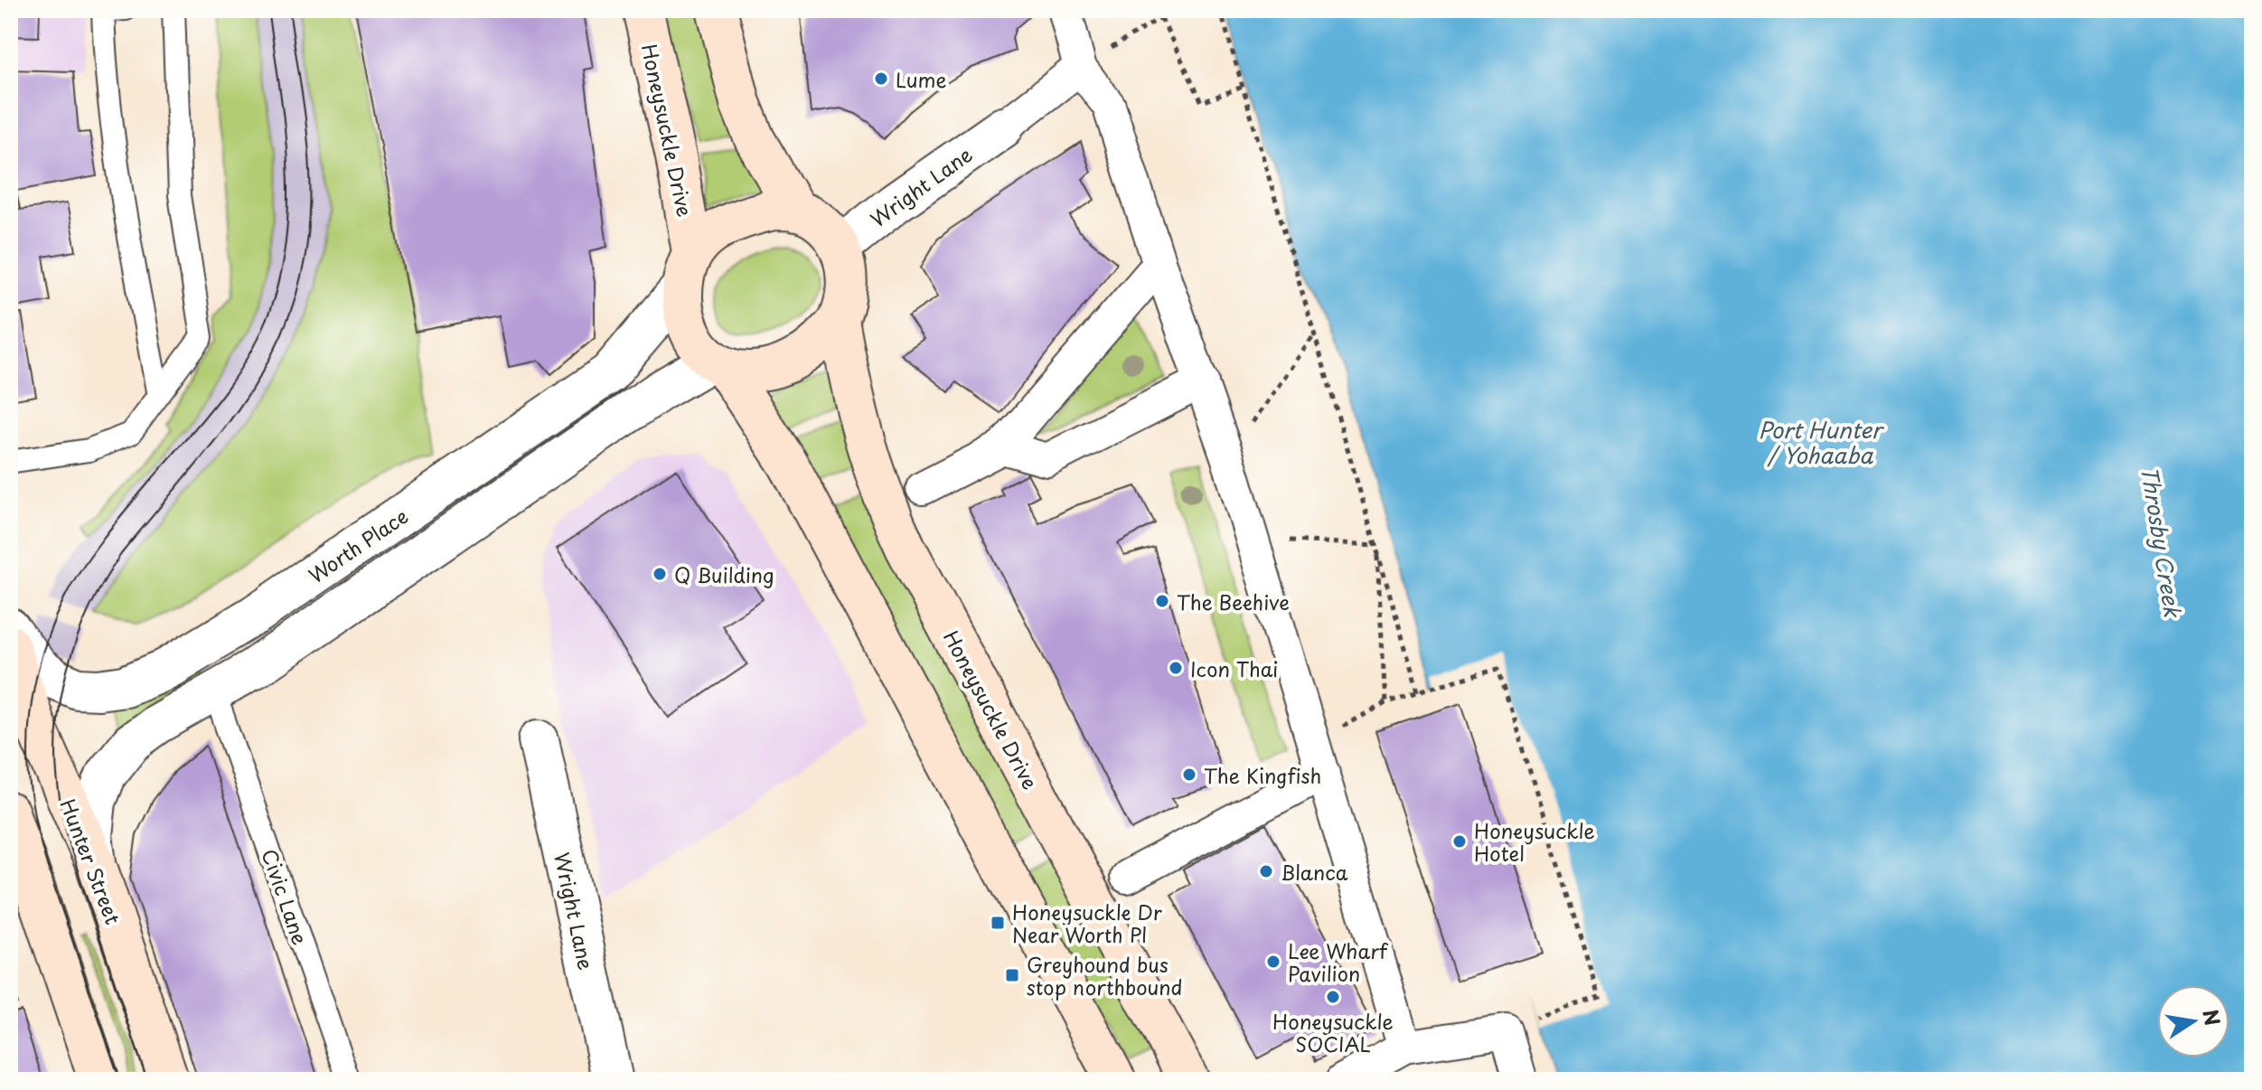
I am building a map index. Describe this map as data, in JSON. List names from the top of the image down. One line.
{"streets":{"main road":["Honeysuckle Drive","Hunter Street"],"street":["Wright Lane","Worth Place"],"lane":["Civic Lane"]},"crossings":[["Honeysuckle Drive","Wright Lane"],["Honeysuckle Drive","Worth Place"],["Wright Lane","Worth Place"]],"water":["Port Hunter / Yohaaba","Throsby Creek"],"places":{"other":["Lume","Q Building","The Beehive","Icon Thai","The Kingfish","Honeysuckle Hotel","Blanca","Lee Wharf Pavilion","Honeysuckle SOCIAL"],"transit":["Honeysuckle Dr Near Worth Pl","Greyhound bus stop northbound"]},"north":"right"}
